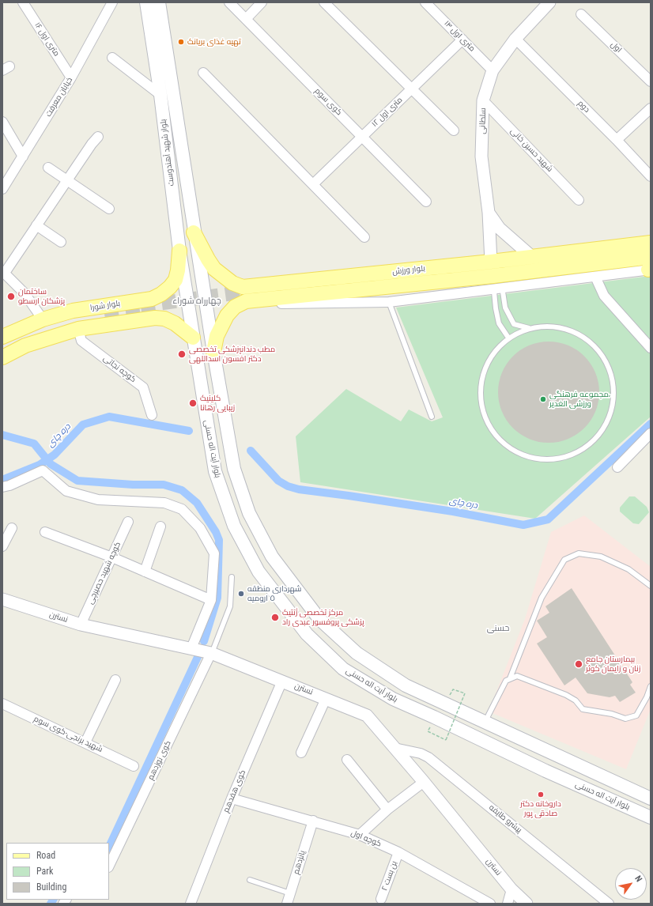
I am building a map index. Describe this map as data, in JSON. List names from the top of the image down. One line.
{"streets":{"main road":["بلوار شهید آهندوست","بلوار ورزش","بلوار شورا","بلوار آیت اله حسنی"],"street":["۱۴ متری اول","۱۶ متری اول","اول","خیابان معرفت","کوی سوم","دوم","۱۲ متری اول","سلطانی","شهید حسین خانی","کوچه نجاتی","کوچه شهید حصیرچی","نسترن","شهید برنجی-کوی سوم","کوی نوزدهم","کوی هفدهم","پیشرو طایفه","کوچه اول","پانزدهم","بن بست ۲"]},"crossings":[["۱۴ متری اول","۱۲ متری اول"],["۱۴ متری اول","سلطانی"],["۱۶ متری اول","خیابان معرفت"],["کوی سوم","۱۲ متری اول"],["دوم","سلطانی"],["سلطانی","شهید حسین خانی"],["سلطانی","بلوار ورزش"],["بلوار شهید آهندوست","بلوار شورا"],["بلوار شهید آهندوست","بلوار آیت اله حسنی"],["کوچه شهید حصیرچی","نسترن"],["نسترن","کوی نوزدهم"],["نسترن","کوی هفدهم"],["نسترن","پیشرو طایفه"],["کوی هفدهم","کوچه اول"],["کوچه اول","پانزدهم"],["کوچه اول","بن بست ۲"]],"districts":["چهارراه شوراء","حسنی"],"water":["دره چای"],"places":["تهیه غذای بریانک","ساختمان پزشکان ارسطو","مطب دندانپزشکی تخصصی دکتر افسون اسداللهی","مجموعه فرهنگی، ورزشی الغدیر","کلینیک زیبایی رهانا","شهردارى منطقه ٥ ارومیه","مرکز تخصصی ژنتیک پزشکی پروفسور عبدی راد","بیمارستان جامع زنان و زایمان کوثر","داروخانه دکتر صادقی پور"],"legend":["Road","Park","Building"],"north":"top right"}
